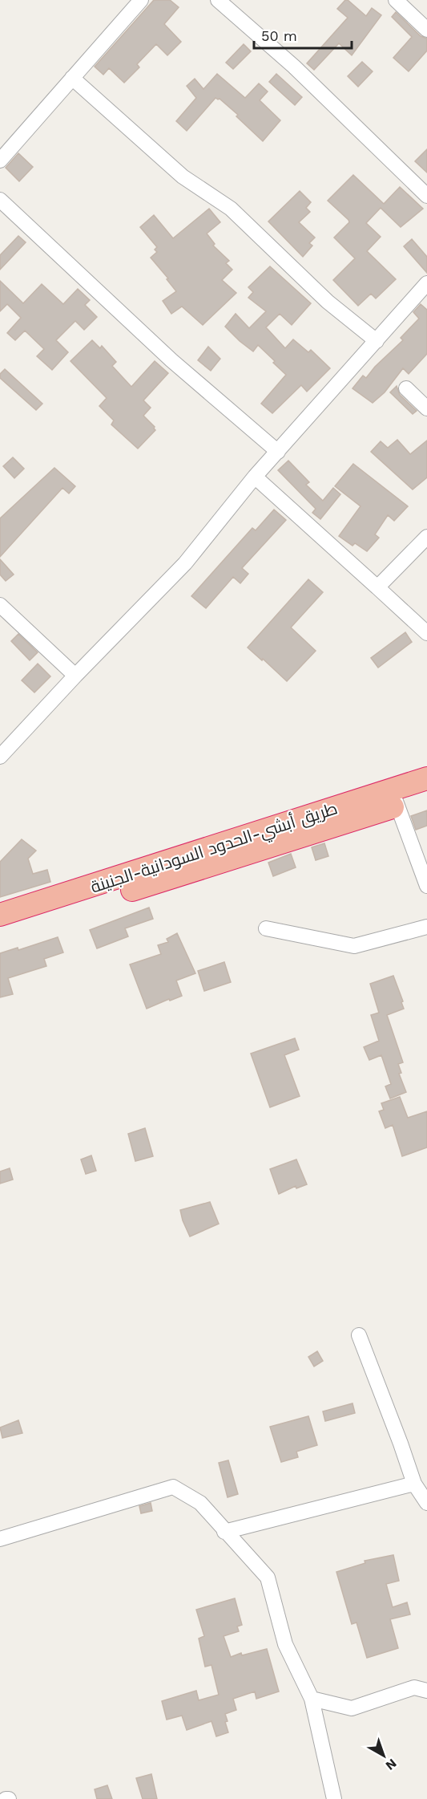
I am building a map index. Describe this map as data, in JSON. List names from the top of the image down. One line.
{"streets":{"highway":["طريق أبشي-الحدود السودانية-الجنينة"]},"scale_bar":"50 m","north":"bottom right"}
